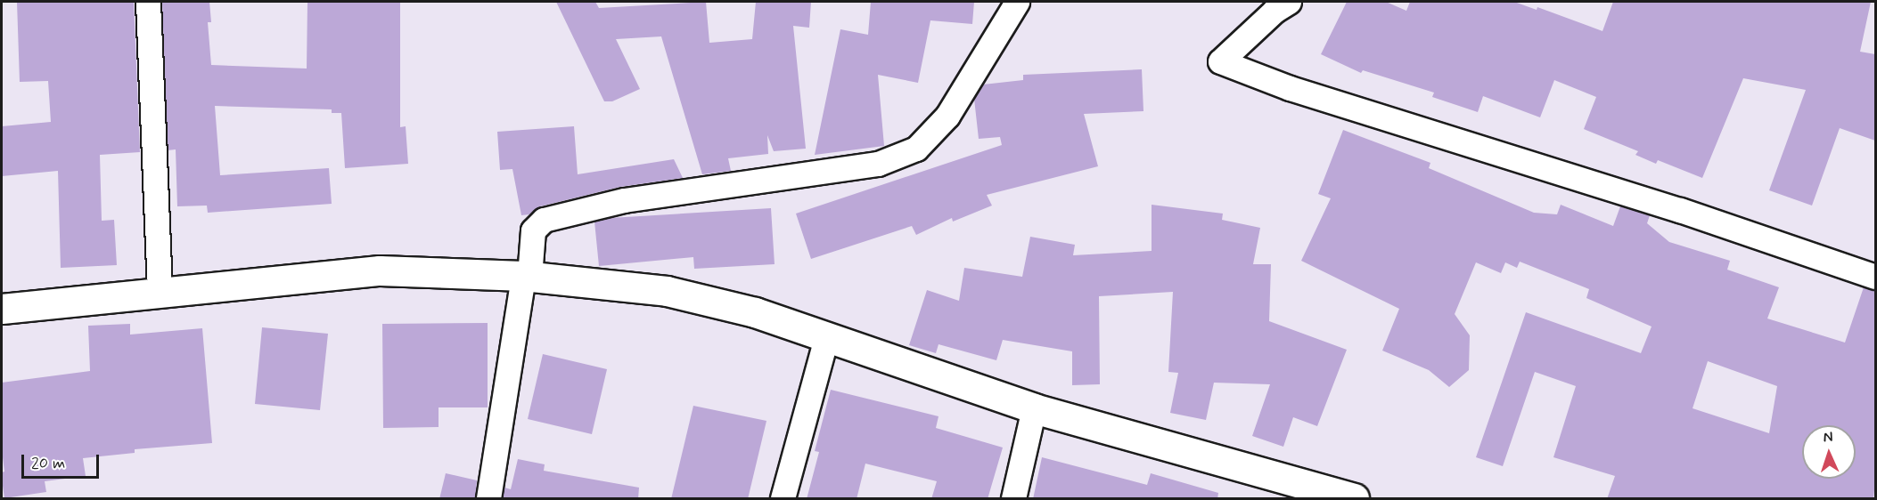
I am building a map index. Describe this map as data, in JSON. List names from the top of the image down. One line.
{"scale_bar":"20 m","north":"top"}
